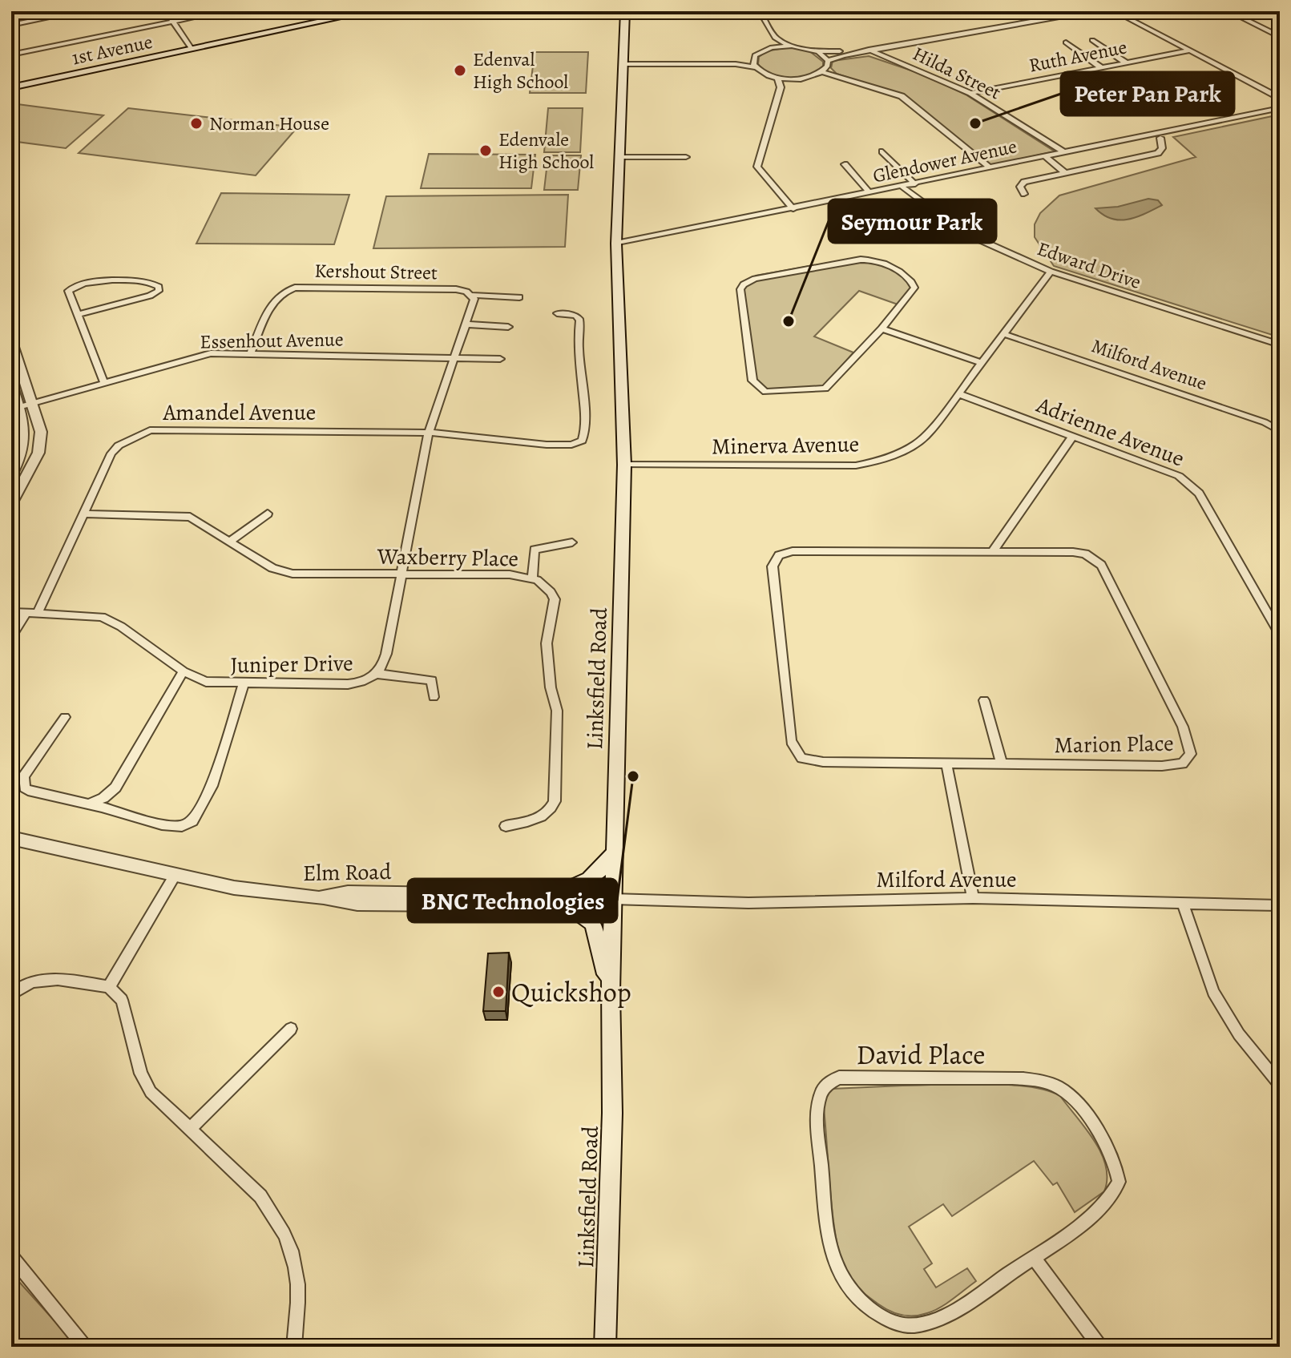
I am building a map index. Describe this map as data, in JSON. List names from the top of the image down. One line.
{"streets":{"main road":["1st Avenue","Linksfield Road"],"street":["Ruth Avenue","Hilda Street","Glendower Avenue","Edward Drive","Kershout Street","Essenhout Avenue","Milford Avenue","Amandel Avenue","Adrienne Avenue","Minerva Avenue","Waxberry Place","Juniper Drive","Marion Place","Elm Road","David Place"]},"crossings":[["Ruth Avenue","Hilda Street"],["Hilda Street","Glendower Avenue"],["Glendower Avenue","Edward Drive"],["Glendower Avenue","Linksfield Road"],["Edward Drive","Minerva Avenue"],["Kershout Street","Essenhout Avenue"],["Essenhout Avenue","Juniper Drive"],["Milford Avenue","Minerva Avenue"],["Milford Avenue","Linksfield Road"],["Milford Avenue","Elm Road"],["Amandel Avenue","Waxberry Place"],["Amandel Avenue","Juniper Drive"],["Adrienne Avenue","Minerva Avenue"],["Minerva Avenue","Linksfield Road"],["Waxberry Place","Juniper Drive"],["Linksfield Road","Elm Road"]],"places":["Edenval High School","Norman House","Peter Pan Park","Edenvale High School","Seymour Park","BNC Technologies","Quickshop"]}
